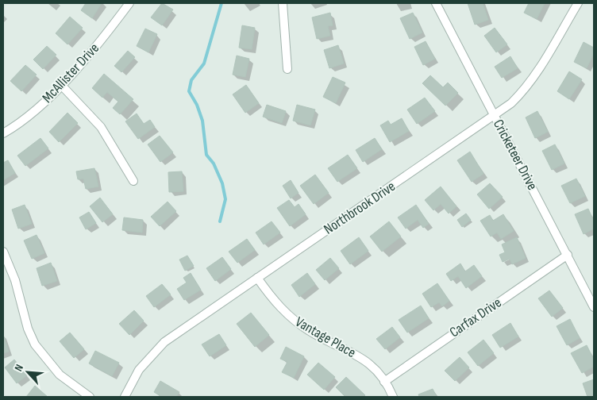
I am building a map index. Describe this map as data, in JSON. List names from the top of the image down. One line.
{"streets":{"street":["McAllister Drive","Cricketeer Drive","Northbrook Drive","Carfax Drive","Vantage Place"]},"crossings":[["Cricketeer Drive","Northbrook Drive"],["Cricketeer Drive","Carfax Drive"],["Northbrook Drive","Vantage Place"],["Carfax Drive","Vantage Place"]],"north":"top left"}
